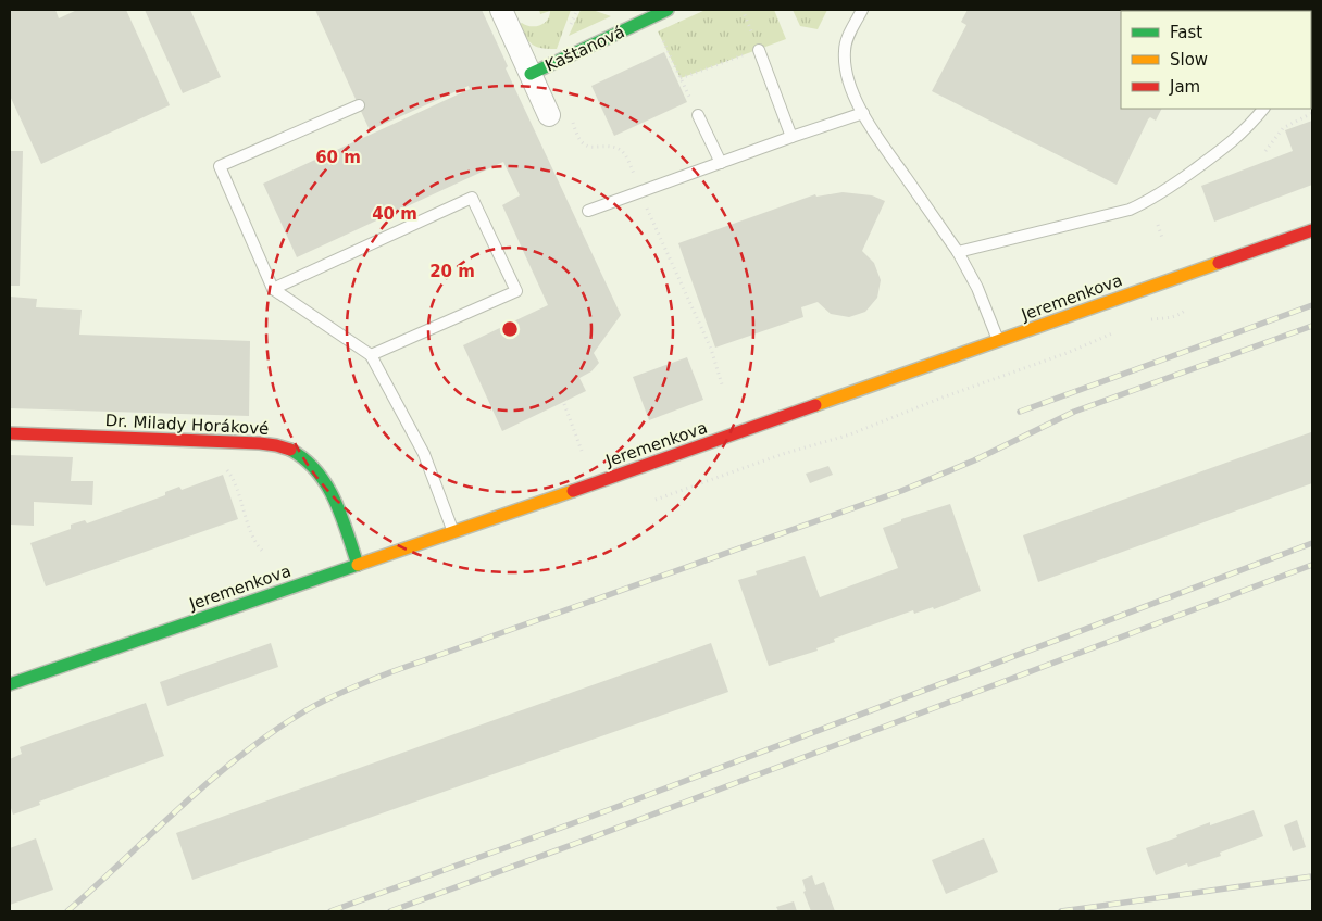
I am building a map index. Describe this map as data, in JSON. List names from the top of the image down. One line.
{"streets":{"street":["Kaštanová","Jeremenkova","Dr. Milady Horákové"]},"crossings":[["Jeremenkova","Dr. Milady Horákové"]],"legend":["Fast","Slow","Jam"],"rings":["60 m","40 m","20 m"]}
